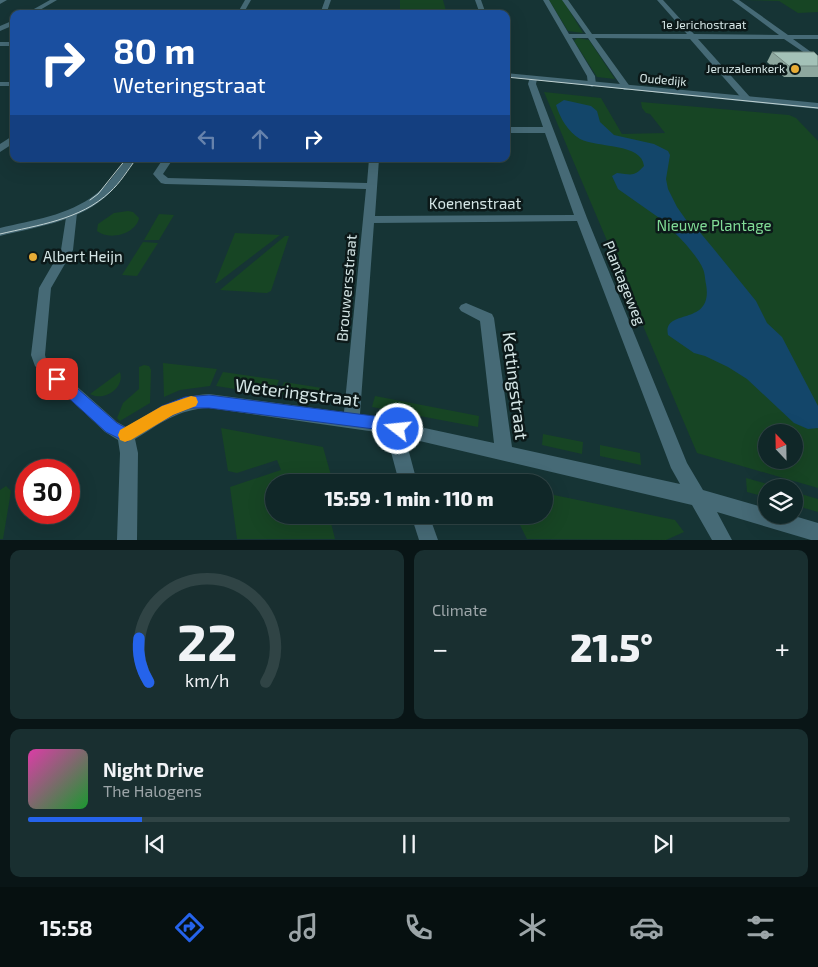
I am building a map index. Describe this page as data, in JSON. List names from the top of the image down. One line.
{"streets":{"street":["1e Jerichostraat","Oudedijk","Koenenstraat","Plantageweg","Brouwersstraat","Kettingstraat","Weteringstraat"]},"crossings":[["Oudedijk","Plantageweg"],["Koenenstraat","Plantageweg"],["Koenenstraat","Brouwersstraat"],["Plantageweg","Weteringstraat"],["Brouwersstraat","Weteringstraat"],["Kettingstraat","Weteringstraat"]],"parks":["Nieuwe Plantage"],"places":["Jeruzalemkerk","Albert Heijn"],"north":"top","page":{"turn":["80 m","Weteringstraat"],"limit":"30","trip":"15:59 · 1 min · 110 m","tile":"Climate","heat":["−","21.5°","+"],"song":["Night Drive","The Halogens"],"tabs":"15:58","gauge":["22","km/h"]}}
